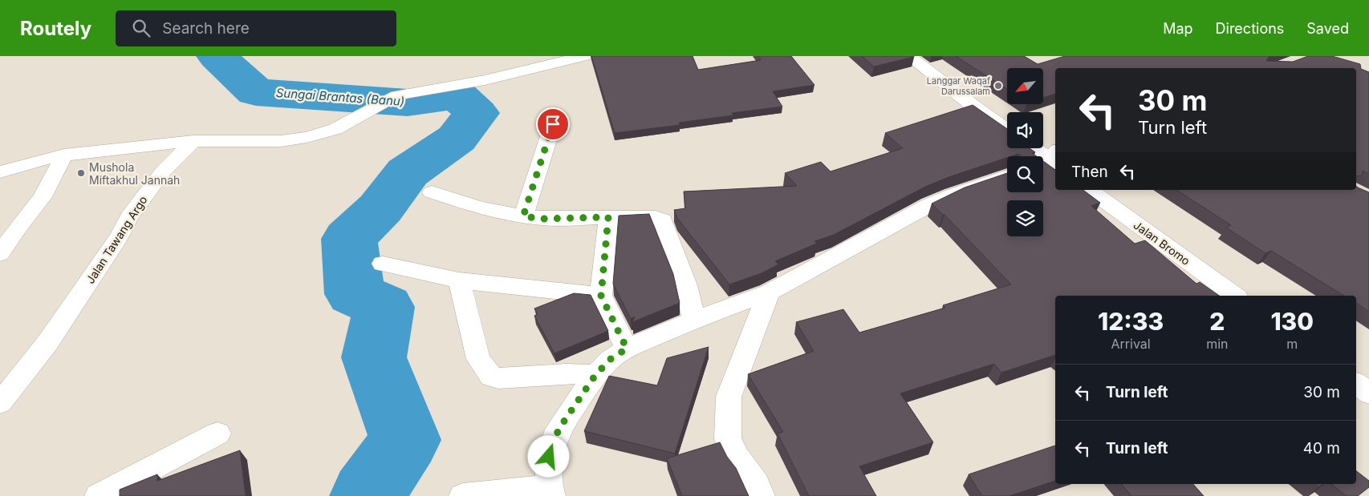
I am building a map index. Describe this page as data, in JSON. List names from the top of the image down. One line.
{"streets":{"street":["Jalan Tawang Argo","Jalan Bromo"]},"water":["Sungai Brantas (Banu)"],"places":["Langgar Waqaf Darussalam","Mushola Miftakhul Jannah"],"north":"bottom left","page":{"header":"Routely","search":"Search here","nav":["Map","Directions","Saved"],"turn":["30 m","Turn left"],"then":"Then","eta":["12:33","Arrival","2","min","130","m"],"list":[{"name":"Turn left","value":"30 m"},{"name":"Turn left","value":"40 m"}]}}
